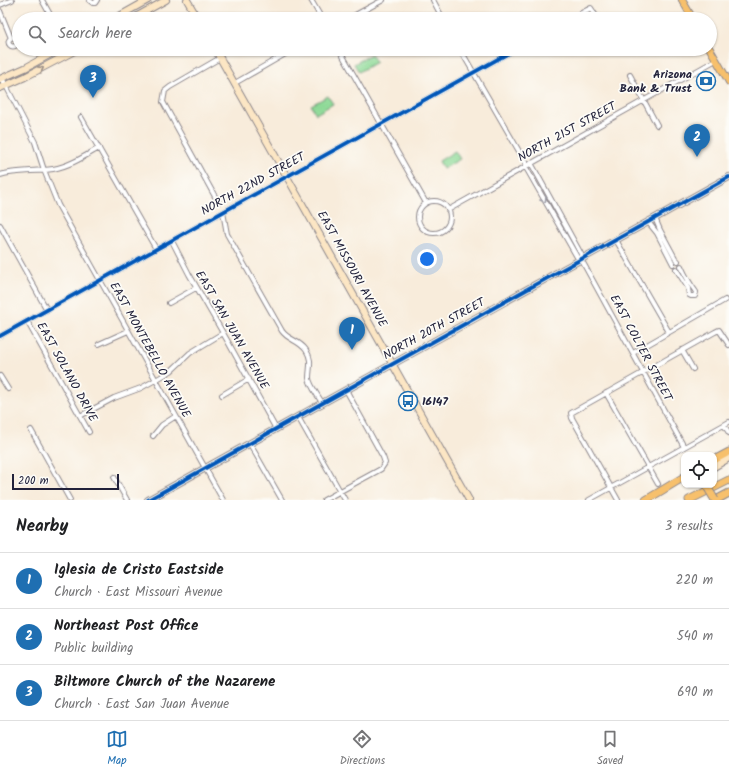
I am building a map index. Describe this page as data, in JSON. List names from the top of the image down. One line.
{"streets":{"street":["NORTH 21ST STREET","NORTH 22ND STREET","EAST MISSOURI AVENUE","NORTH 20TH STREET","EAST SAN JUAN AVENUE","EAST COLTER STREET","EAST MONTEBELLO AVENUE","EAST SOLANO DRIVE"]},"crossings":[["NORTH 21ST STREET","EAST COLTER STREET"],["NORTH 22ND STREET","EAST MISSOURI AVENUE"],["NORTH 22ND STREET","EAST SAN JUAN AVENUE"],["NORTH 22ND STREET","EAST COLTER STREET"],["NORTH 22ND STREET","EAST MONTEBELLO AVENUE"],["NORTH 22ND STREET","EAST SOLANO DRIVE"],["EAST MISSOURI AVENUE","NORTH 20TH STREET"],["NORTH 20TH STREET","EAST SAN JUAN AVENUE"],["NORTH 20TH STREET","EAST COLTER STREET"],["NORTH 20TH STREET","EAST MONTEBELLO AVENUE"]],"places":{"bank":["Arizona Bank & Trust"],"bus stop":["16147"]},"scale_bar":"200 m","page":{"search":"Search here","pins":["3","2","1"],"scale":"200 m","heading":["Nearby","3 results"],"list":[{"mark":"1","name":"Iglesia de Cristo Eastside","note":"Church · East Missouri Avenue","value":"220 m"},{"mark":"2","name":"Northeast Post Office","note":"Public building","value":"540 m"},{"mark":"3","name":"Biltmore Church of the Nazarene","note":"Church · East San Juan Avenue","value":"690 m"}],"nav":["Map","Directions","Saved"]}}
